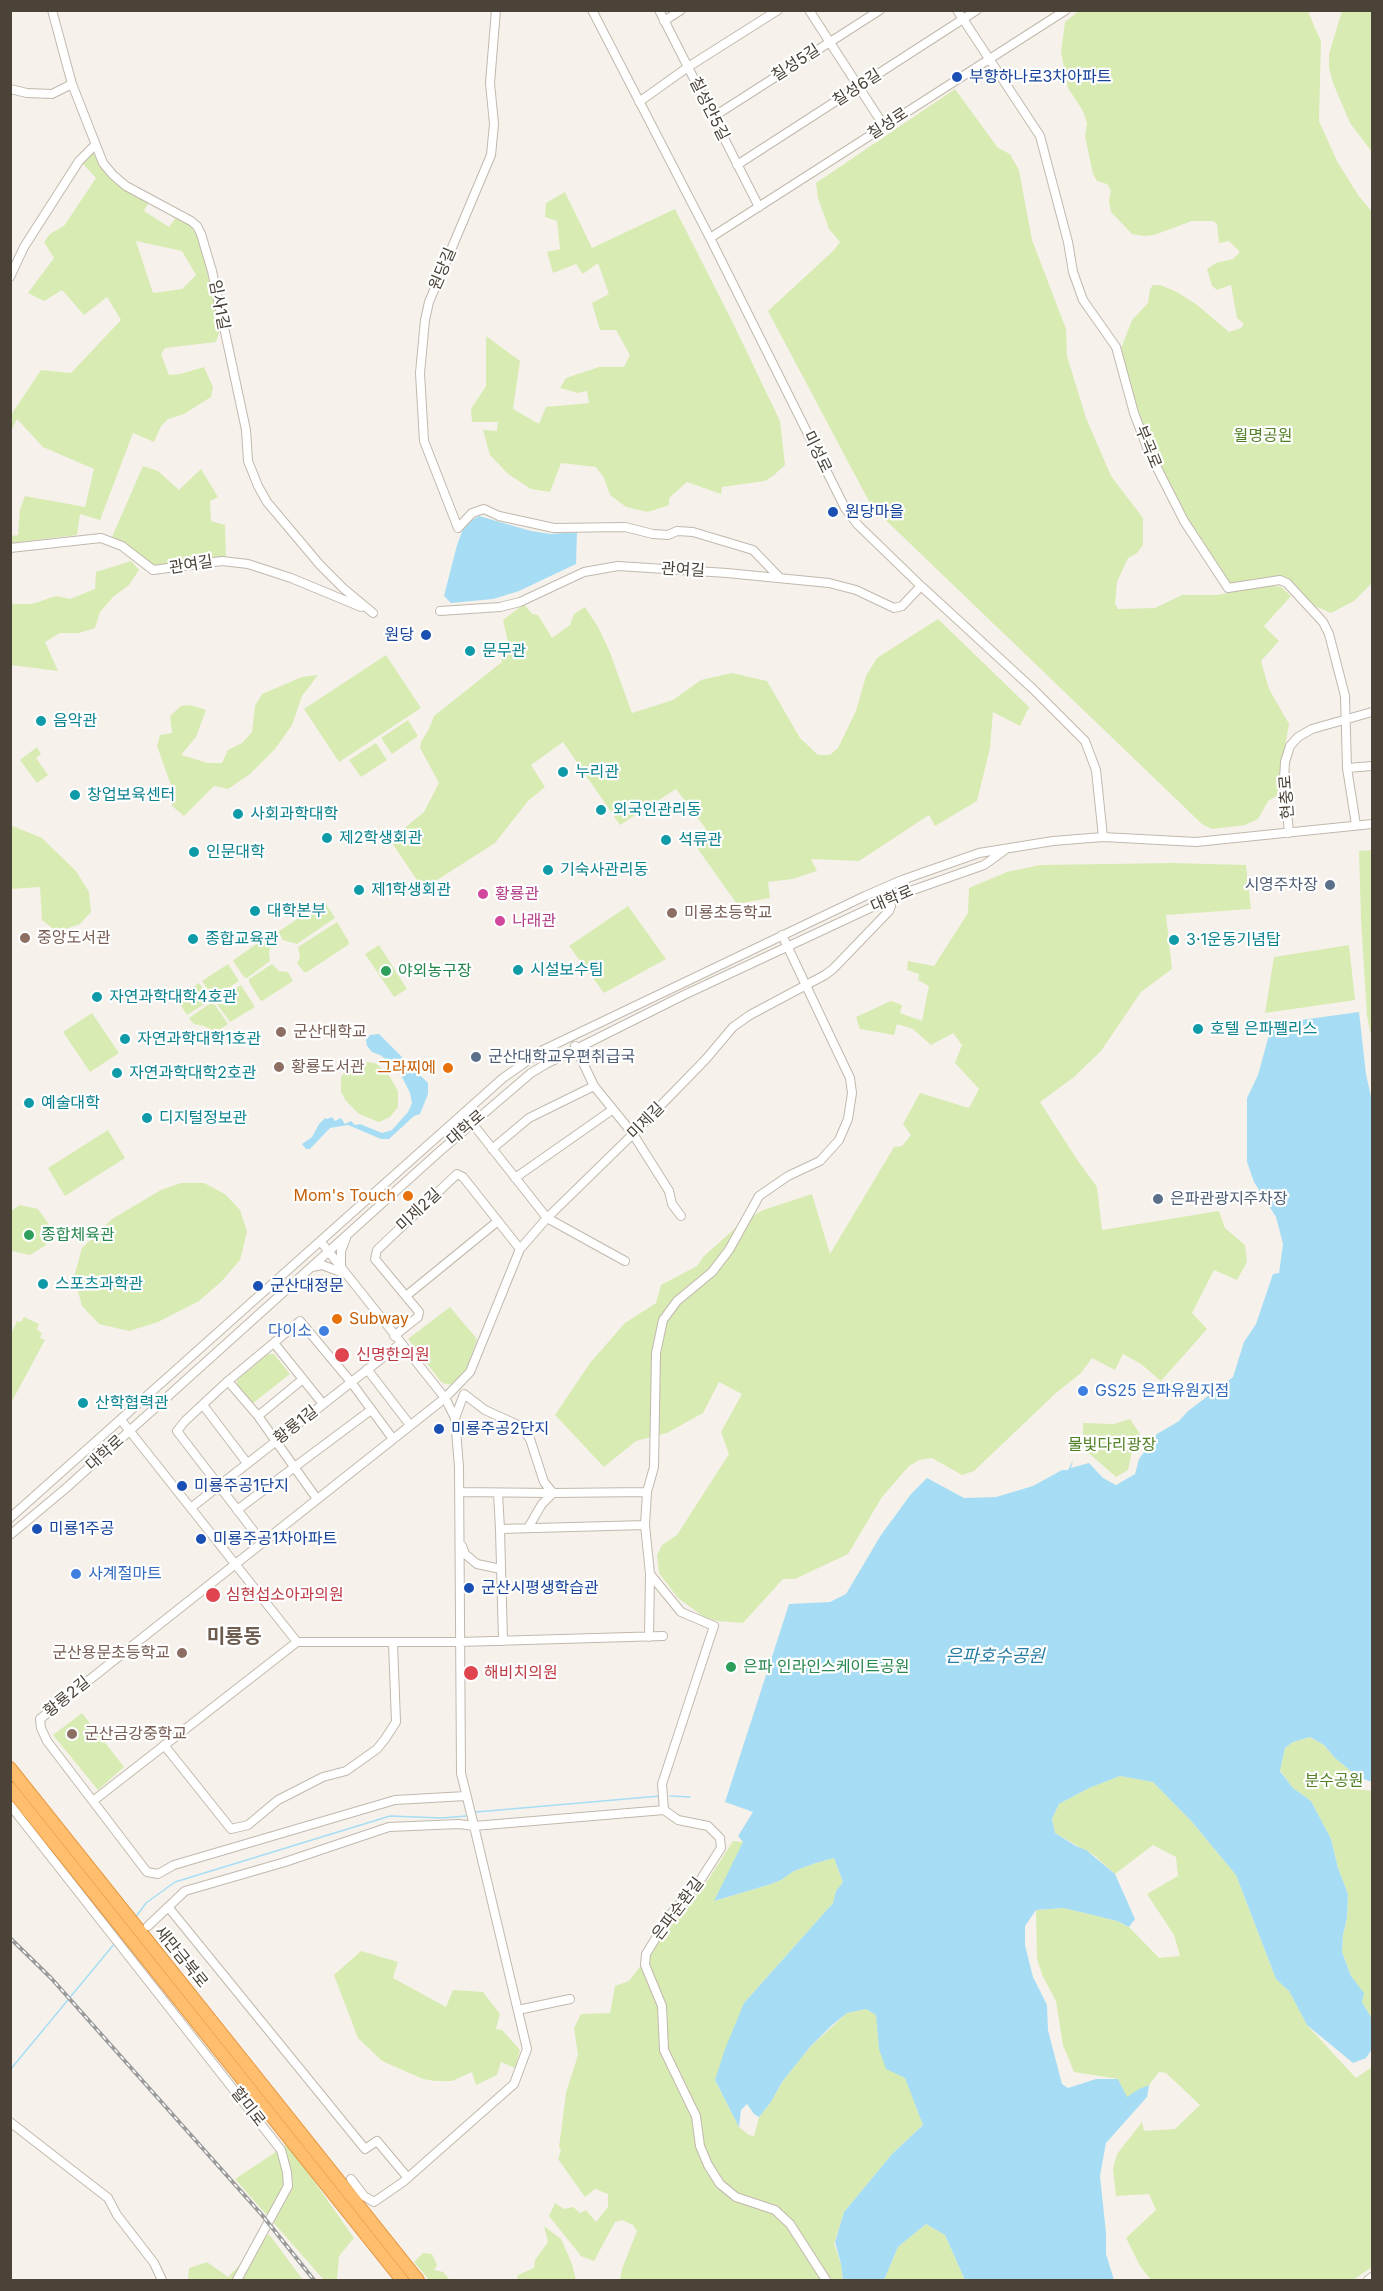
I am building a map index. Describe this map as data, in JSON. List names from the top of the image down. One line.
{"streets":{"highway":["새만금북로"],"street":["칠성5길","칠성6길","칠성안5길","칠성로","원당길","임사1길","부곡로","미성로","관여길","현충로","대학로","미제길","미제2길","황룡1길","황룡2길","은파순환길","할미로"]},"crossings":[["칠성5길","칠성안5길"],["칠성6길","칠성안5길"],["칠성6길","부곡로"],["칠성안5길","칠성로"],["칠성로","부곡로"],["칠성로","미성로"],["원당길","관여길"],["임사1길","관여길"],["부곡로","현충로"],["부곡로","대학로"],["미성로","관여길"],["미성로","대학로"],["현충로","대학로"],["대학로","미제길"],["미제길","미제2길"],["미제길","황룡2길"],["새만금북로","할미로"]],"districts":["미룡동"],"water":["은파호수공원"],"parks":["월명공원","물빛다리광장","분수공원"],"places":["부향하나로3차아파트","원당마을","원당","문무관","음악관","누리관","창업보육센터","외국인관리동","사회과학대학","제2학생회관","석류관","인문대학","기숙사관리동","시영주차장","제1학생회관","황룡관","대학본부","미룡초등학교","나래관","중앙도서관","종합교육관","3·1운동기념탑","시설보수팀","야외농구장","자연과학대학4호관","호텔 은파펠리스","군산대학교","자연과학대학1호관","군산대학교우편취급국","황룡도서관","그라찌에","자연과학대학2호관","예술대학","디지털정보관","Mom's Touch","은파관광지주차장","종합체육관","스포츠과학관","군산대정문","Subway","다이소","신명한의원","GS25 은파유원지점","산학협력관","미룡주공2단지","미룡주공1단지","미룡1주공","미룡주공1차아파트","사계절마트","군산시평생학습관","심현섭소아과의원","군산용문초등학교","은파 인라인스케이트공원","해비치의원","군산금강중학교"]}
